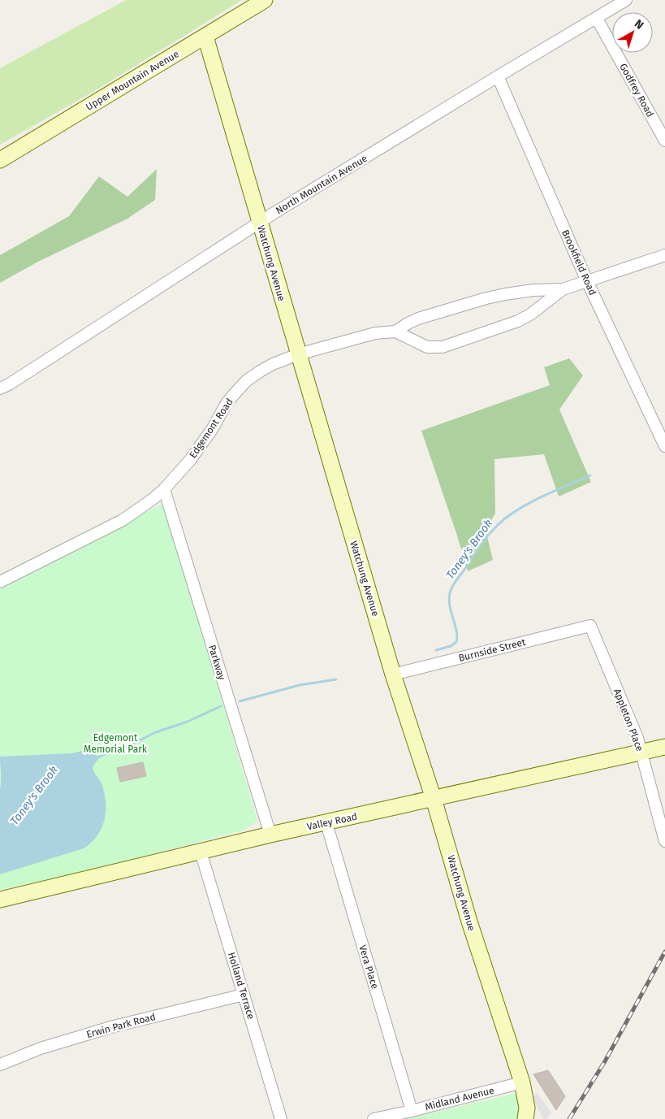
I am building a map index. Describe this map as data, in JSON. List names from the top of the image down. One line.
{"streets":{"street":["Upper Mountain Avenue","Godfrey Road","North Mountain Avenue","Brookfield Road","Watchung Avenue","Edgemont Road","Burnside Street","Parkway","Appleton Place","Valley Road","Vera Place","Holland Terrace","Erwin Park Road","Midland Avenue"]},"crossings":[["Upper Mountain Avenue","Watchung Avenue"],["Godfrey Road","North Mountain Avenue"],["North Mountain Avenue","Brookfield Road"],["North Mountain Avenue","Watchung Avenue"],["Brookfield Road","Edgemont Road"],["Watchung Avenue","Edgemont Road"],["Watchung Avenue","Burnside Street"],["Watchung Avenue","Valley Road"],["Watchung Avenue","Midland Avenue"],["Edgemont Road","Parkway"],["Burnside Street","Appleton Place"],["Parkway","Valley Road"],["Appleton Place","Valley Road"],["Valley Road","Vera Place"],["Valley Road","Holland Terrace"],["Vera Place","Midland Avenue"],["Holland Terrace","Erwin Park Road"]],"water":["Toney's Brook"],"parks":["Edgemont Memorial Park"],"north":"top right"}
